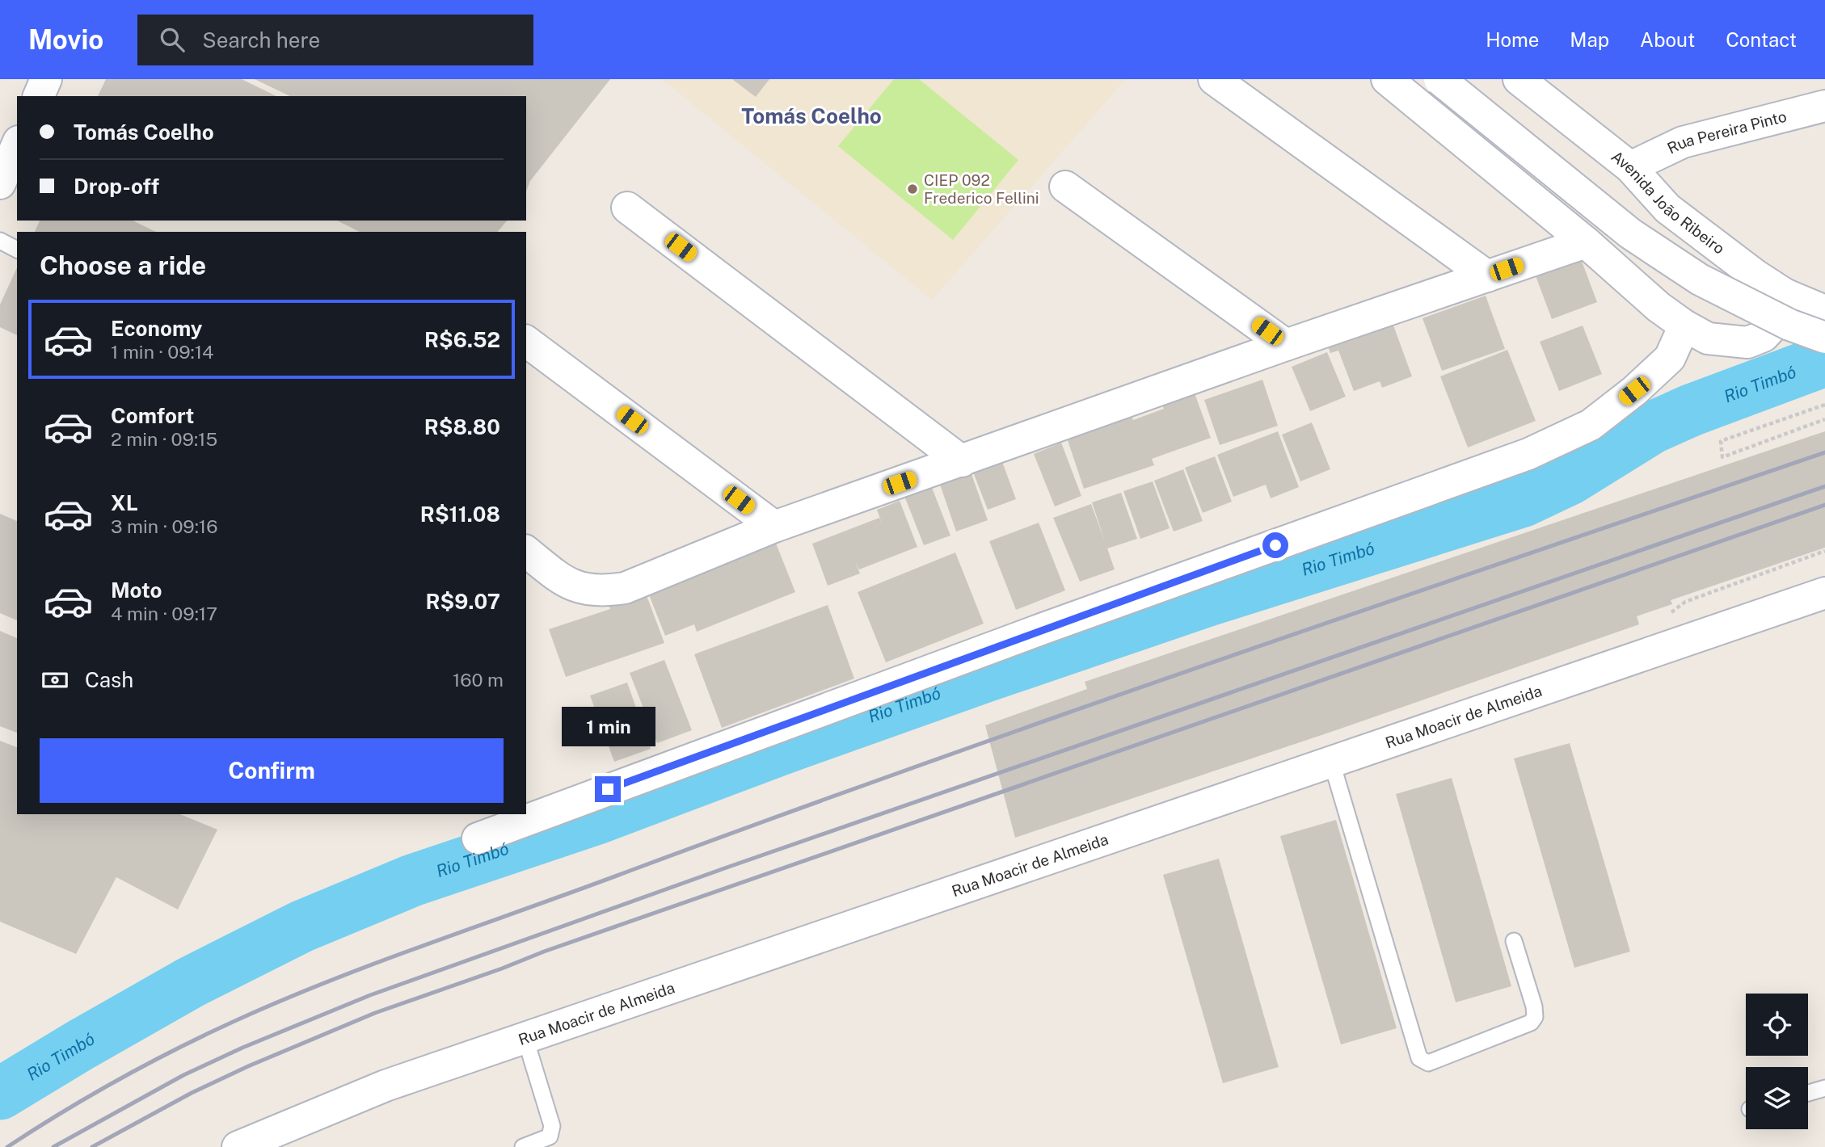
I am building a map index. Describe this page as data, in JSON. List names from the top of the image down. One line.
{"streets":{"street":["Rua Pereira Pinto","Avenida João Ribeiro","Rua Moacir de Almeida"]},"crossings":[["Rua Pereira Pinto","Avenida João Ribeiro"]],"districts":["Tomás Coelho"],"water":["Rio Timbó"],"places":["CIEP 092 Frederico Fellini"],"page":{"header":"Movio","search":"Search here","nav":["Home","Map","About","Contact"],"banner":["Tomás Coelho","Drop-off"],"heading":"Choose a ride","list":[{"name":"Economy","note":"1 min · 09:14","value":"R$6.52"},{"name":"Comfort","note":"2 min · 09:15","value":"R$8.80"},{"name":"XL","note":"3 min · 09:16","value":"R$11.08"},{"name":"Moto","note":"4 min · 09:17","value":"R$9.07"}],"pay":["Cash","160 m"],"bubble":"1 min","buttons":"Confirm"}}
